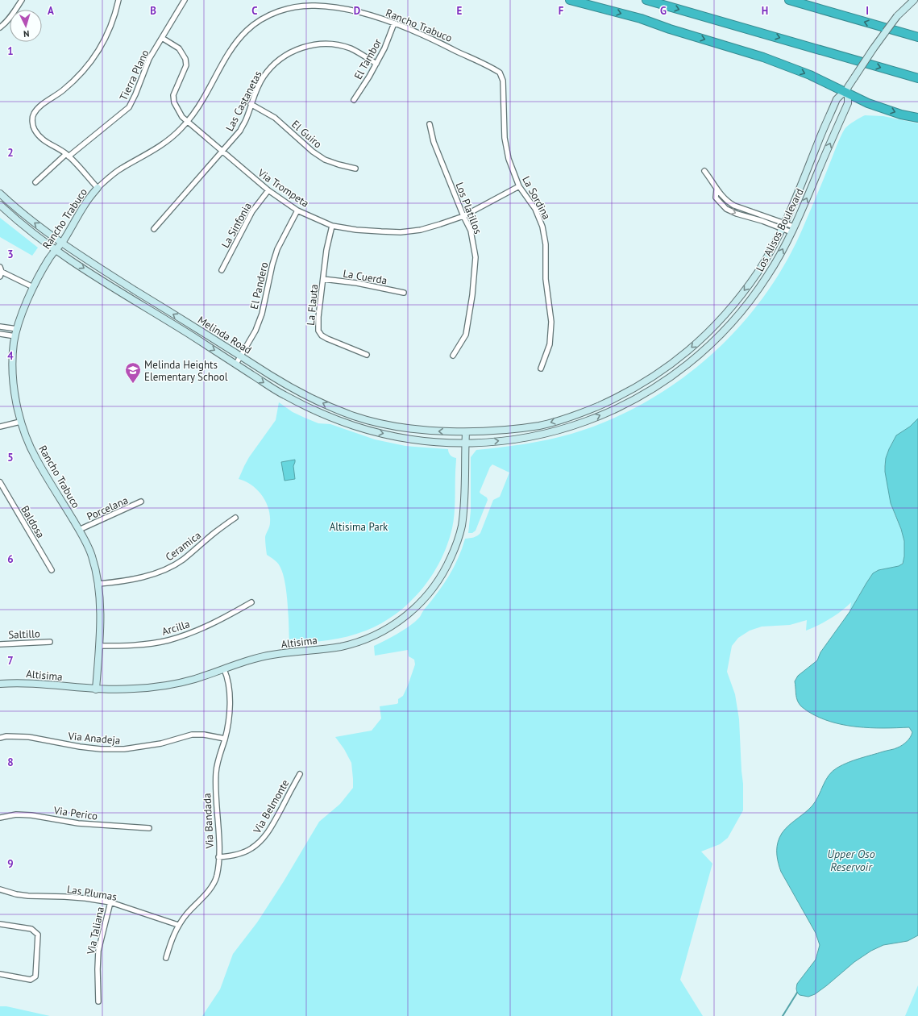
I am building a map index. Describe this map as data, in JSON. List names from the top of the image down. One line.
{"streets":{"main road":["Rancho Trabuco","Los Alisos Boulevard","Melinda Road","Altisima"],"street":["El Tambor","Tierra Plano","Las Castanetas","El Guiro","Via Trompeta","La Sordina","Los Platillos","La Sinfonia","La Cuerda","El Pandero","La Flauta","Porcelana","Baldosa","Ceramica","Arcilla","Saltillo","Via Anadeja","Via Belmonte","Via Perico","Via Bandada","Las Plumas","Via Taliana"]},"crossings":[["Rancho Trabuco","El Tambor"],["Rancho Trabuco","Via Trompeta"],["Rancho Trabuco","La Sordina"],["Rancho Trabuco","Melinda Road"],["Rancho Trabuco","Porcelana"],["Rancho Trabuco","Ceramica"],["Rancho Trabuco","Arcilla"],["Rancho Trabuco","Altisima"],["El Tambor","Las Castanetas"],["Tierra Plano","Via Trompeta"],["Las Castanetas","El Guiro"],["Las Castanetas","Via Trompeta"],["Via Trompeta","La Sordina"],["Via Trompeta","Los Platillos"],["Via Trompeta","La Sinfonia"],["Via Trompeta","El Pandero"],["Via Trompeta","La Flauta"],["Los Alisos Boulevard","Melinda Road"],["Los Alisos Boulevard","Altisima"],["La Cuerda","La Flauta"],["El Pandero","Melinda Road"],["Melinda Road","Altisima"],["Altisima","Via Bandada"],["Via Anadeja","Via Bandada"],["Via Belmonte","Via Bandada"],["Via Bandada","Las Plumas"],["Las Plumas","Via Taliana"]],"water":["Upper Oso Reservoir"],"parks":["Altisima Park"],"places":{"school or university":["Melinda Heights Elementary School"]},"north":"bottom","grid":{"columns":["A","B","C","D","E","F","G","H","I"],"rows":["1","2","3","4","5","6","7","8","9"]}}
